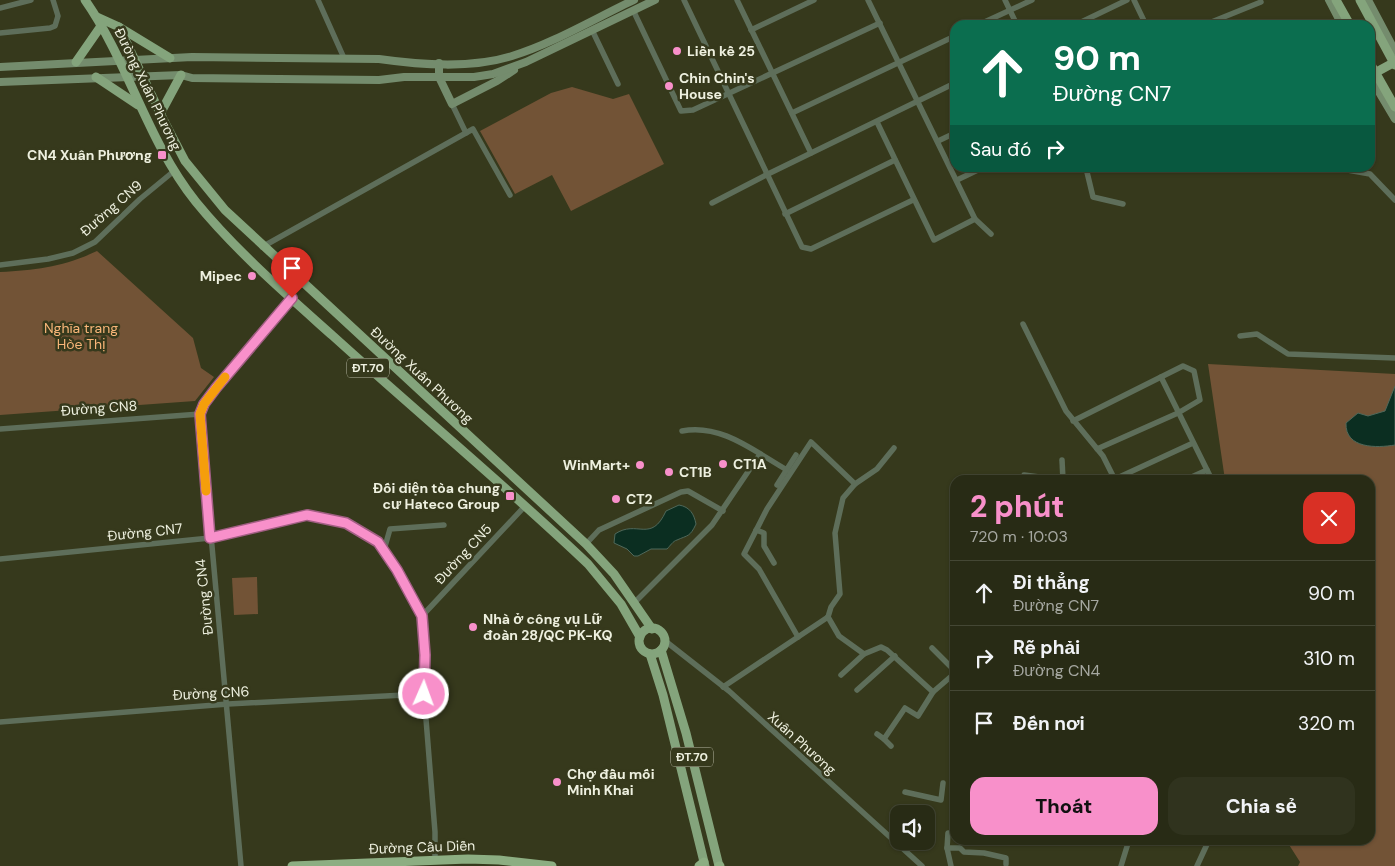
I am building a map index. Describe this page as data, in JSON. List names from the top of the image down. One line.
{"streets":{"highway":["Đường Cầu Diễn"],"main road":["Đường Xuân Phương","ĐT.70"],"street":["Đường CN9","Đường CN8","Đường CN7","Đường CN5","Đường CN4","Đường CN6","Xuân Phương"]},"crossings":[["Đường Xuân Phương","Đường CN9"],["Đường Xuân Phương","ĐT.70"],["Đường Xuân Phương","Đường CN5"],["Đường Xuân Phương","Xuân Phương"],["ĐT.70","Xuân Phương"],["Đường CN8","Đường CN4"],["Đường CN7","Đường CN5"],["Đường CN7","Đường CN4"],["Đường CN4","Đường CN6"]],"parks":["Nghĩa trang Hòe Thị"],"places":{"other":["Liền kề 25","Chin Chin's House","Mipec","CT1A","WinMart+","CT1B","CT2","Nhà ở công vụ Lữ đoàn 28/QC PK-KQ","Chợ đầu mối Minh Khai"],"transit":["CN4 Xuân Phương","Đối diện tòa chung cư Hateco Group"]},"page":{"turn":["90 m","Đường CN7"],"then":"Sau đó","heading":["2 phút","720 m · 10:03"],"list":[{"name":"Đi thẳng","note":"Đường CN7","value":"90 m"},{"name":"Rẽ phải","note":"Đường CN4","value":"310 m"},{"name":"Đến nơi","value":"320 m"}],"buttons":["Thoát","Chia sẻ"]}}
